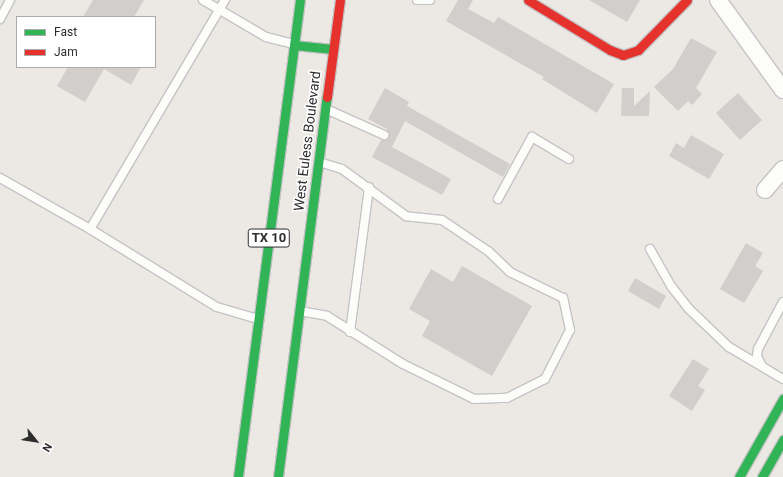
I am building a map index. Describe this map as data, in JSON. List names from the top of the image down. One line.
{"streets":{"main road":["West Euless Boulevard","TX 10"]},"legend":["Fast","Jam"],"north":"bottom right"}
